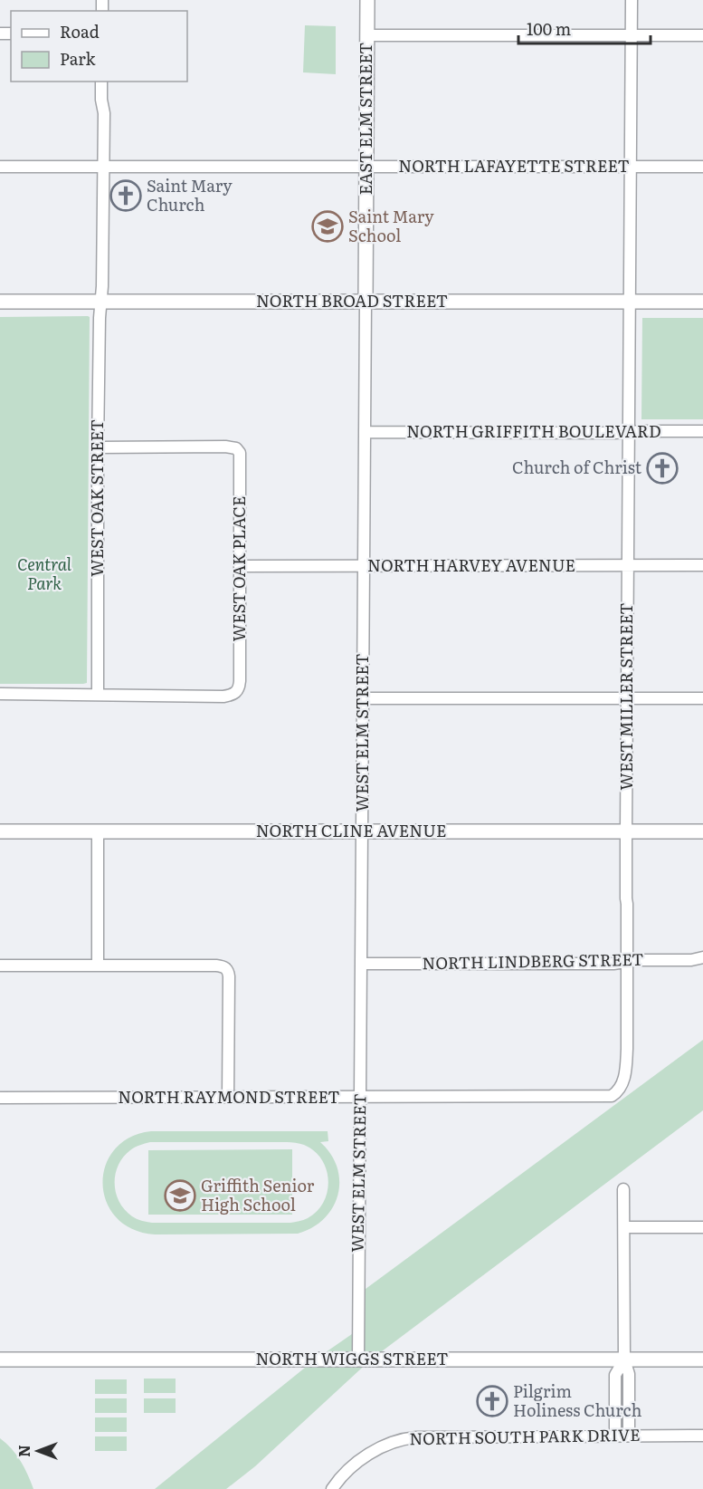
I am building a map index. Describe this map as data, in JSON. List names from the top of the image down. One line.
{"streets":{"street":["EAST ELM STREET","NORTH LAFAYETTE STREET","NORTH BROAD STREET","NORTH GRIFFITH BOULEVARD","WEST OAK STREET","NORTH HARVEY AVENUE","WEST OAK PLACE","WEST MILLER STREET","WEST ELM STREET","NORTH CLINE AVENUE","NORTH LINDBERG STREET","NORTH RAYMOND STREET","NORTH WIGGS STREET","NORTH SOUTH PARK DRIVE"]},"crossings":[["EAST ELM STREET","NORTH LAFAYETTE STREET"],["EAST ELM STREET","NORTH BROAD STREET"],["EAST ELM STREET","WEST ELM STREET"],["NORTH LAFAYETTE STREET","WEST OAK STREET"],["NORTH LAFAYETTE STREET","WEST MILLER STREET"],["NORTH BROAD STREET","WEST OAK STREET"],["NORTH BROAD STREET","WEST MILLER STREET"],["NORTH BROAD STREET","WEST ELM STREET"],["NORTH GRIFFITH BOULEVARD","WEST MILLER STREET"],["NORTH GRIFFITH BOULEVARD","WEST ELM STREET"],["WEST OAK STREET","WEST OAK PLACE"],["NORTH HARVEY AVENUE","WEST OAK PLACE"],["NORTH HARVEY AVENUE","WEST MILLER STREET"],["NORTH HARVEY AVENUE","WEST ELM STREET"],["WEST MILLER STREET","NORTH CLINE AVENUE"],["WEST MILLER STREET","NORTH LINDBERG STREET"],["WEST MILLER STREET","NORTH RAYMOND STREET"],["WEST ELM STREET","NORTH CLINE AVENUE"],["WEST ELM STREET","NORTH LINDBERG STREET"],["WEST ELM STREET","NORTH RAYMOND STREET"],["WEST ELM STREET","NORTH WIGGS STREET"]],"parks":["Central Park"],"places":{"church":["Saint Mary Church","Church of Christ","Pilgrim Holiness Church"],"school or university":["Saint Mary School","Griffith Senior High School"]},"legend":["Road","Park"],"scale_bar":"100 m","north":"left"}
